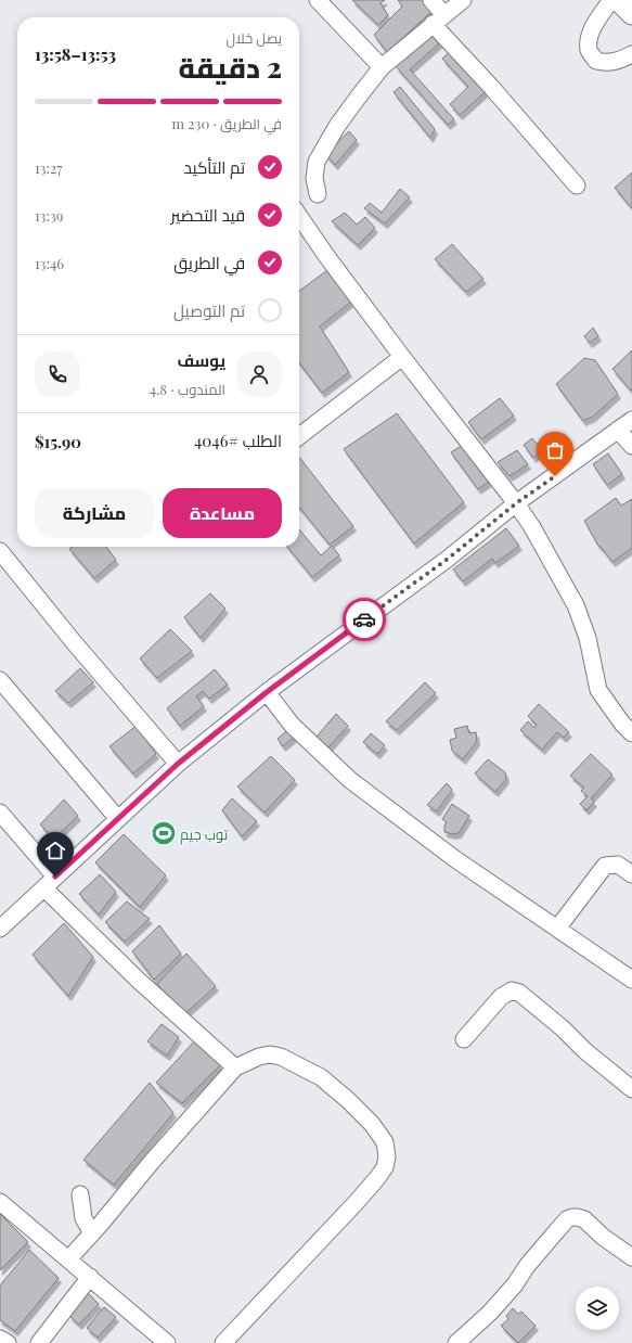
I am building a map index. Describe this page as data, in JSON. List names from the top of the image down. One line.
{"places":{"sports":["توب جيم"]},"page":{"heading":["2 دقيقة","يصل خلال","13:53–13:58"],"panel":["يوسف","المندوب · 4.8","الطلب #4046","$15.90"],"bar":"في الطريق · 230 m","list":[["تم التأكيد","13:27"],["قيد التحضير","13:39"],["في الطريق","13:46"],"تم التوصيل"],"buttons":["مساعدة","مشاركة"]}}
